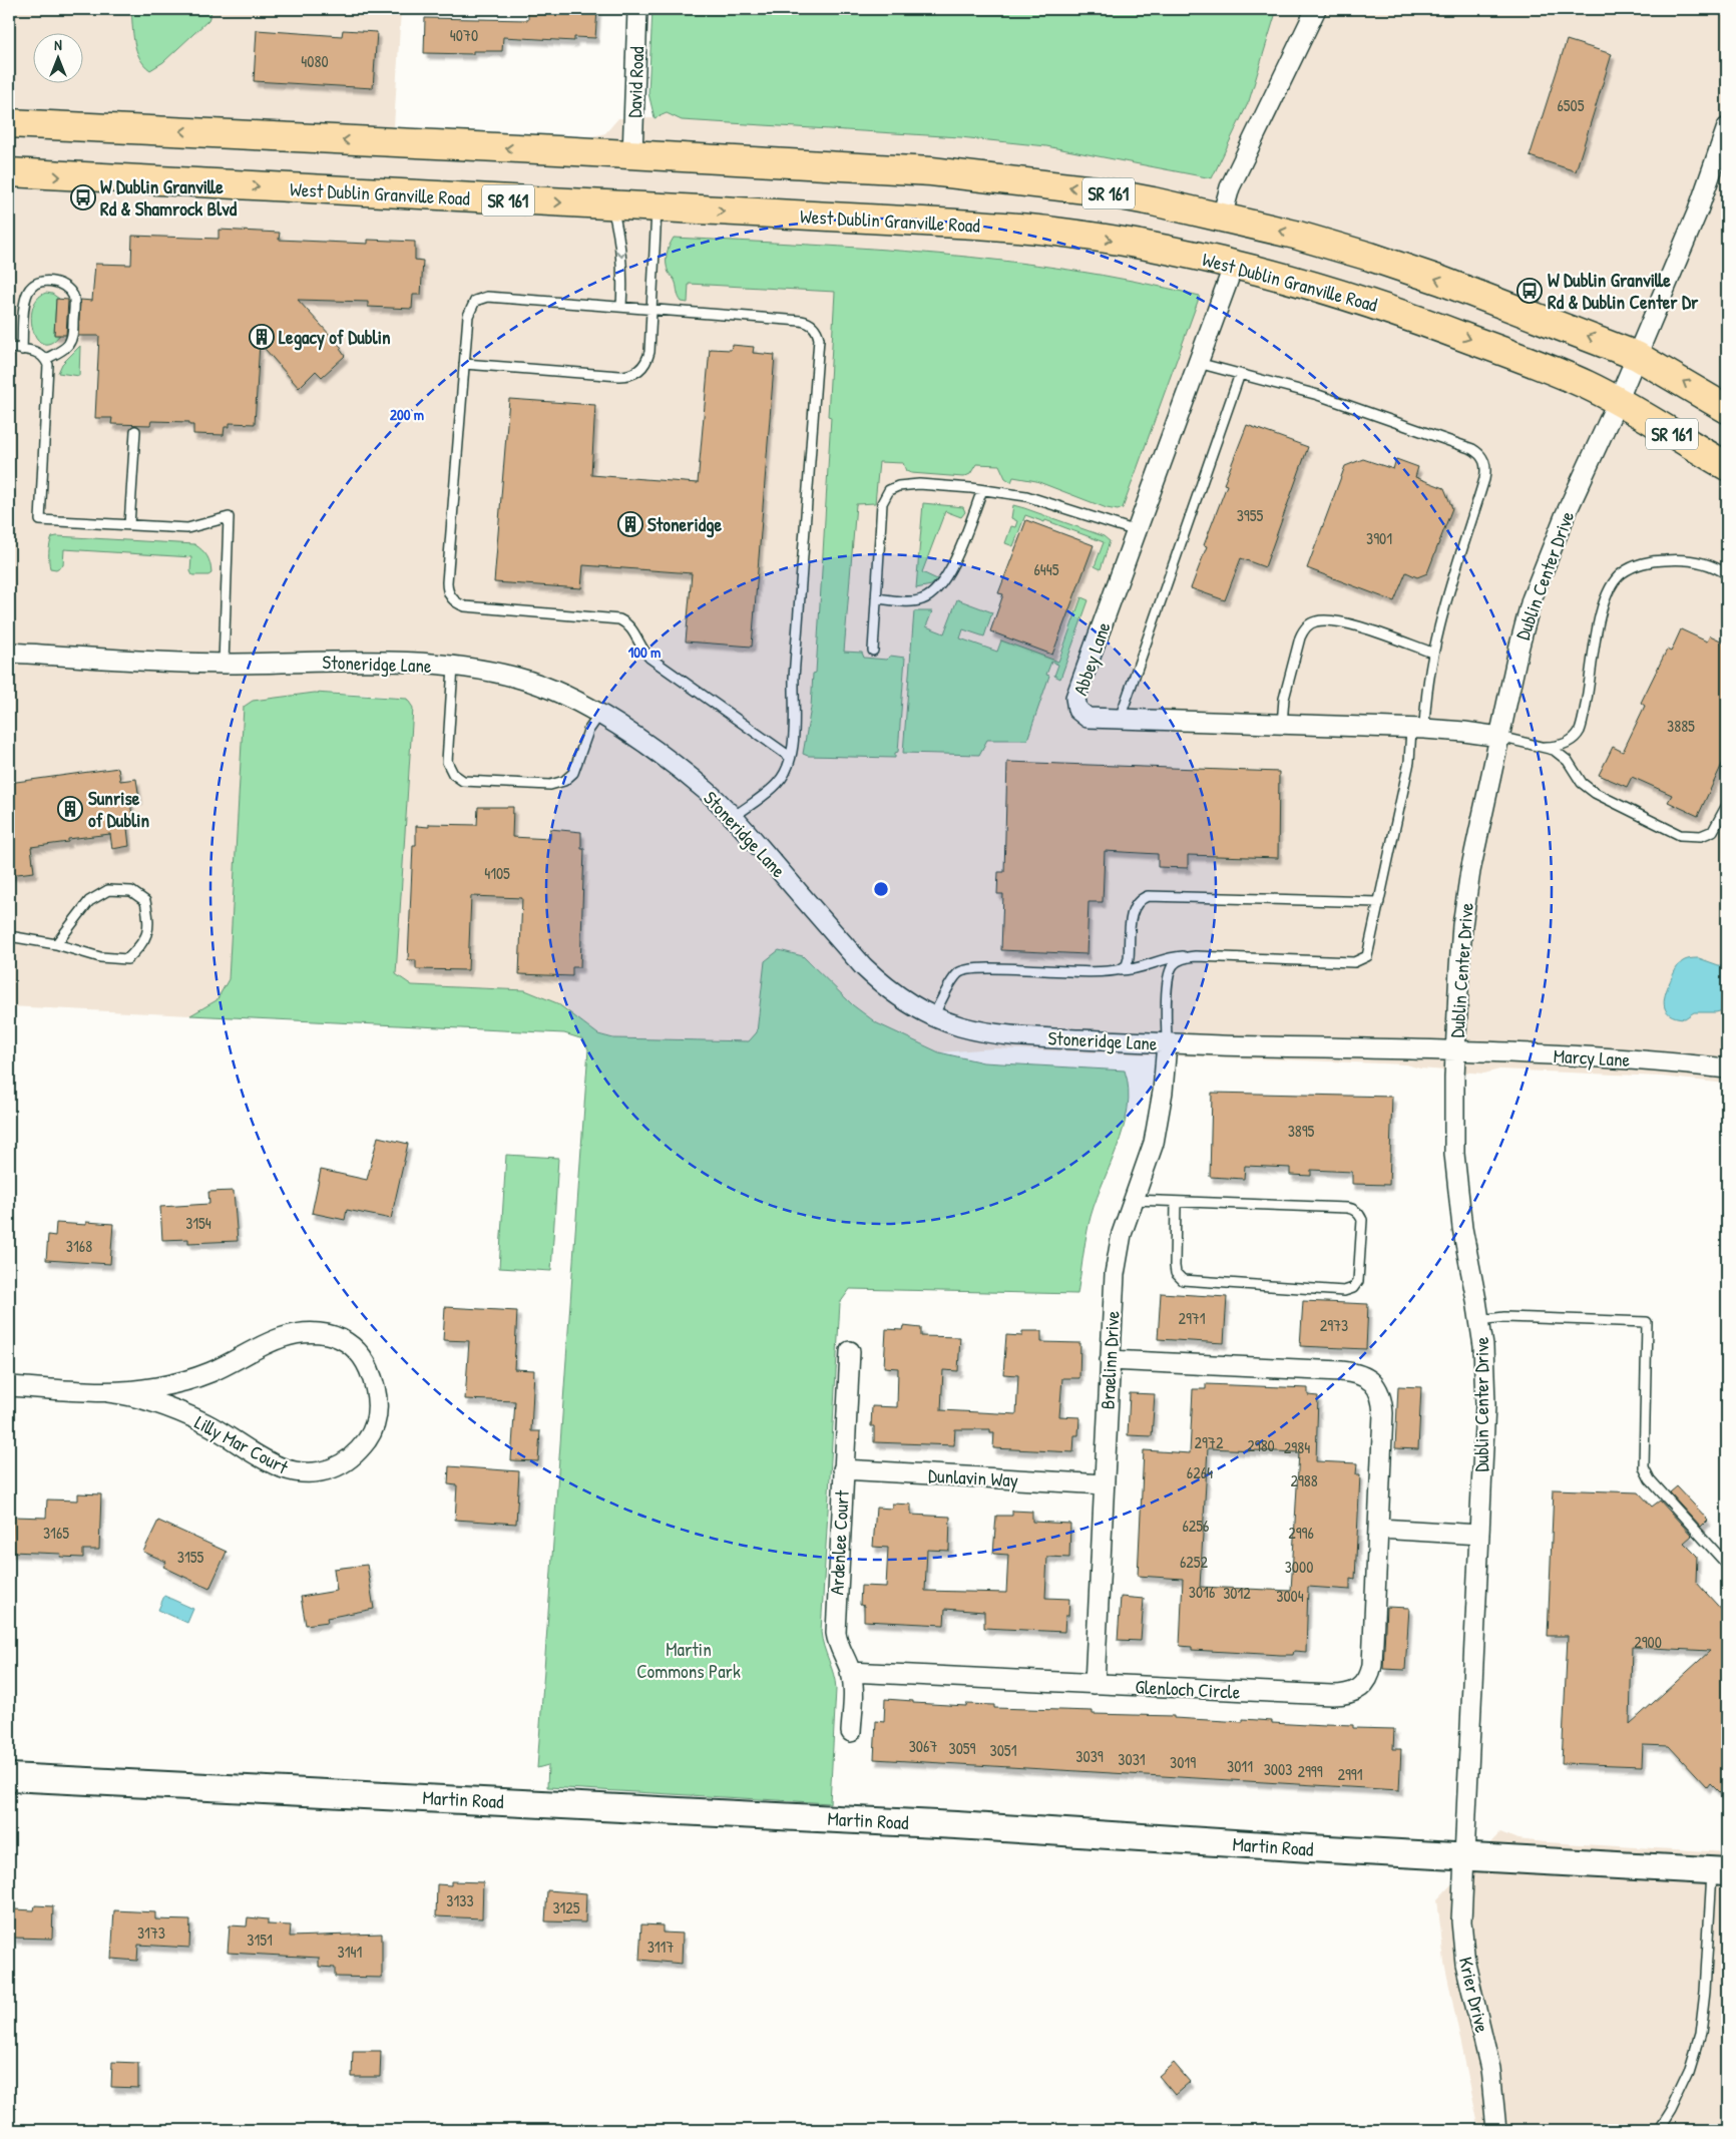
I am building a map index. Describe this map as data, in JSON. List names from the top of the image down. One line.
{"streets":{"main road":["West Dublin Granville Road","SR 161"],"street":["David Road","Dublin Center Drive","Abbey Lane","Stoneridge Lane","Marcy Lane","Braelinn Drive","Lilly Mar Court","Dunlavin Way","Ardenlee Court","Glenloch Circle","Martin Road","Krier Drive"]},"crossings":[["David Road","SR 161"],["West Dublin Granville Road","Dublin Center Drive"],["West Dublin Granville Road","Abbey Lane"],["SR 161","Dublin Center Drive"],["Dublin Center Drive","Abbey Lane"],["Dublin Center Drive","Stoneridge Lane"],["Dublin Center Drive","Marcy Lane"],["Dublin Center Drive","Martin Road"],["Dublin Center Drive","Krier Drive"],["Stoneridge Lane","Marcy Lane"],["Stoneridge Lane","Braelinn Drive"],["Braelinn Drive","Dunlavin Way"],["Braelinn Drive","Glenloch Circle"],["Dunlavin Way","Ardenlee Court"],["Ardenlee Court","Glenloch Circle"],["Martin Road","Krier Drive"]],"parks":["Martin Commons Park"],"places":{"bus stop":["W Dublin Granville Rd & Shamrock Blvd","W Dublin Granville Rd & Dublin Center Dr"],"building":["Legacy of Dublin","Stoneridge","Sunrise of Dublin"]},"house_numbers":["4070","4080","6505","3955","3901","6445","3885","4105","3895","3154","3168","2971","2973","2972","2980","2984","6264","2988","6256","3165","2996","3155","6252","3000","3016","3012","3004","2900","3067","3059","3051","3039","3031","3019","3011","3003","2999","2991","3133","3125","3173","3151","3117","3141"],"north":"top","rings":["200 m","100 m"]}
